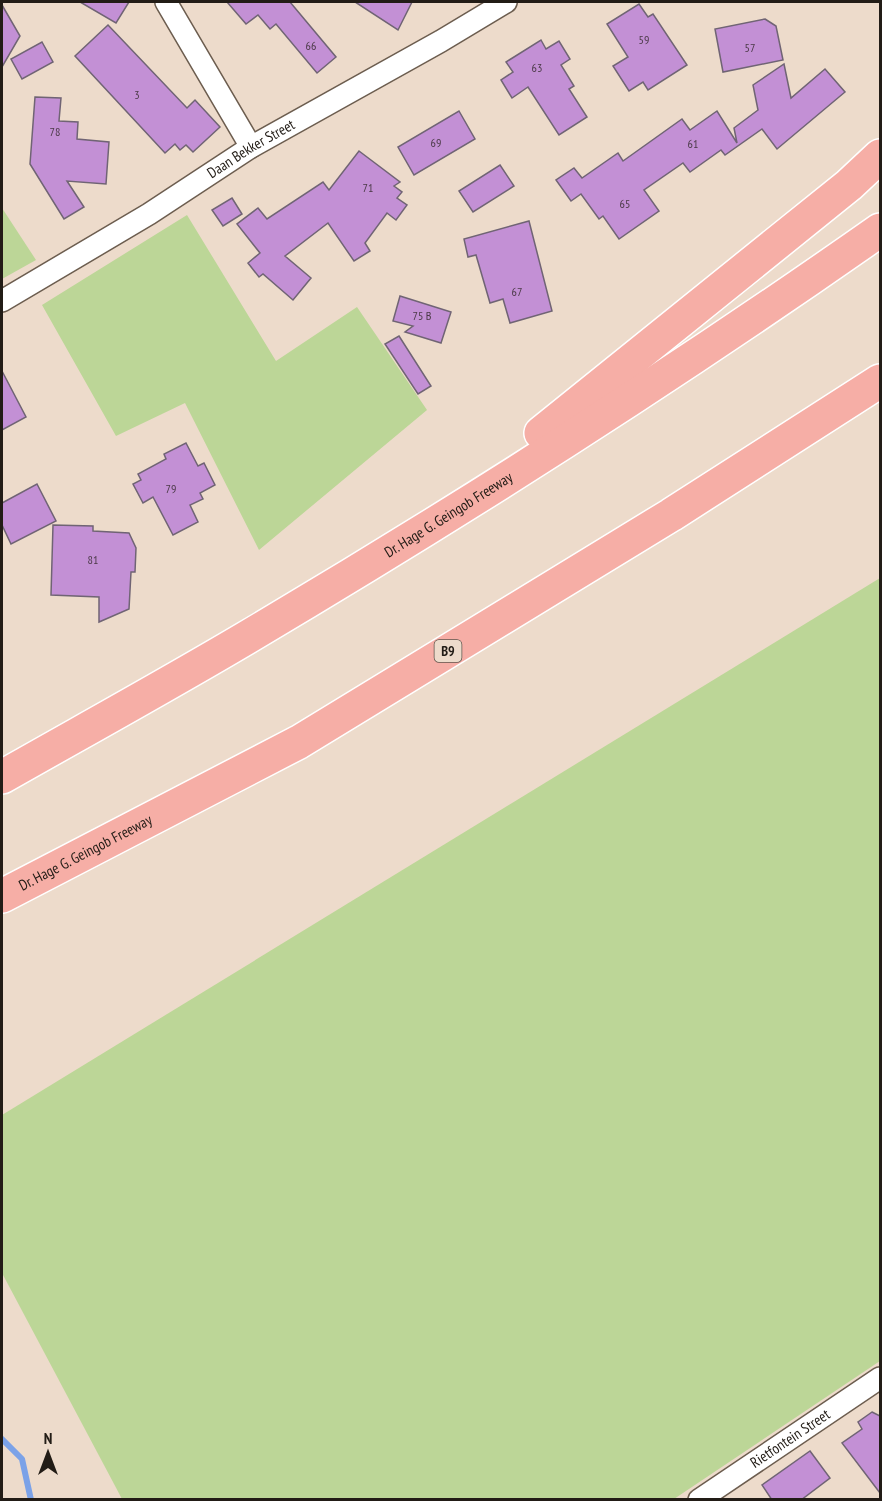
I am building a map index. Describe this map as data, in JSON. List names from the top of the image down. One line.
{"streets":{"highway":["Dr. Hage G. Geingob Freeway","B9"],"street":["Daan Bekker Street","Rietfontein Street"]},"house_numbers":["59","66","57","63","3","78","69","61","71","65","67","75 B","79","81"],"north":"top"}
